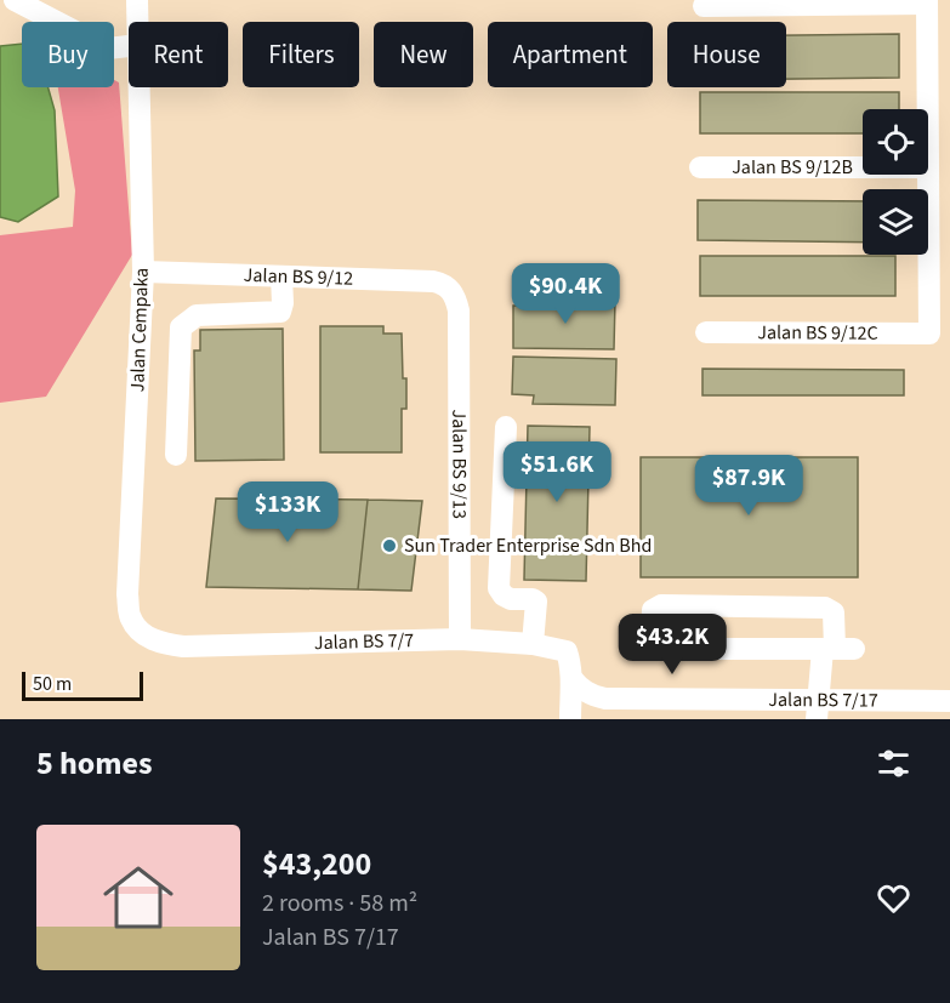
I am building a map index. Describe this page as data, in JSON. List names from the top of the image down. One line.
{"streets":{"street":["Jalan BS 9/12B","Jalan BS 9/12","Jalan Cempaka","Jalan BS 9/12C","Jalan BS 9/13","Jalan BS 7/7","Jalan BS 7/17"]},"crossings":[["Jalan BS 9/12","Jalan Cempaka"],["Jalan BS 9/12","Jalan BS 9/13"],["Jalan Cempaka","Jalan BS 7/7"],["Jalan BS 9/13","Jalan BS 7/7"],["Jalan BS 7/7","Jalan BS 7/17"]],"places":["Sun Trader Enterprise Sdn Bhd"],"scale_bar":"50 m","page":{"chip":["Buy","Rent","Filters","New","Apartment","House"],"price":["$90.4K","$51.6K","$87.9K","$133K","$43.2K"],"scale":"50 m","heading":"5 homes","list":[{"name":"$43,200","note":"2 rooms · 58 m² · Jalan BS 7/17"}]}}
